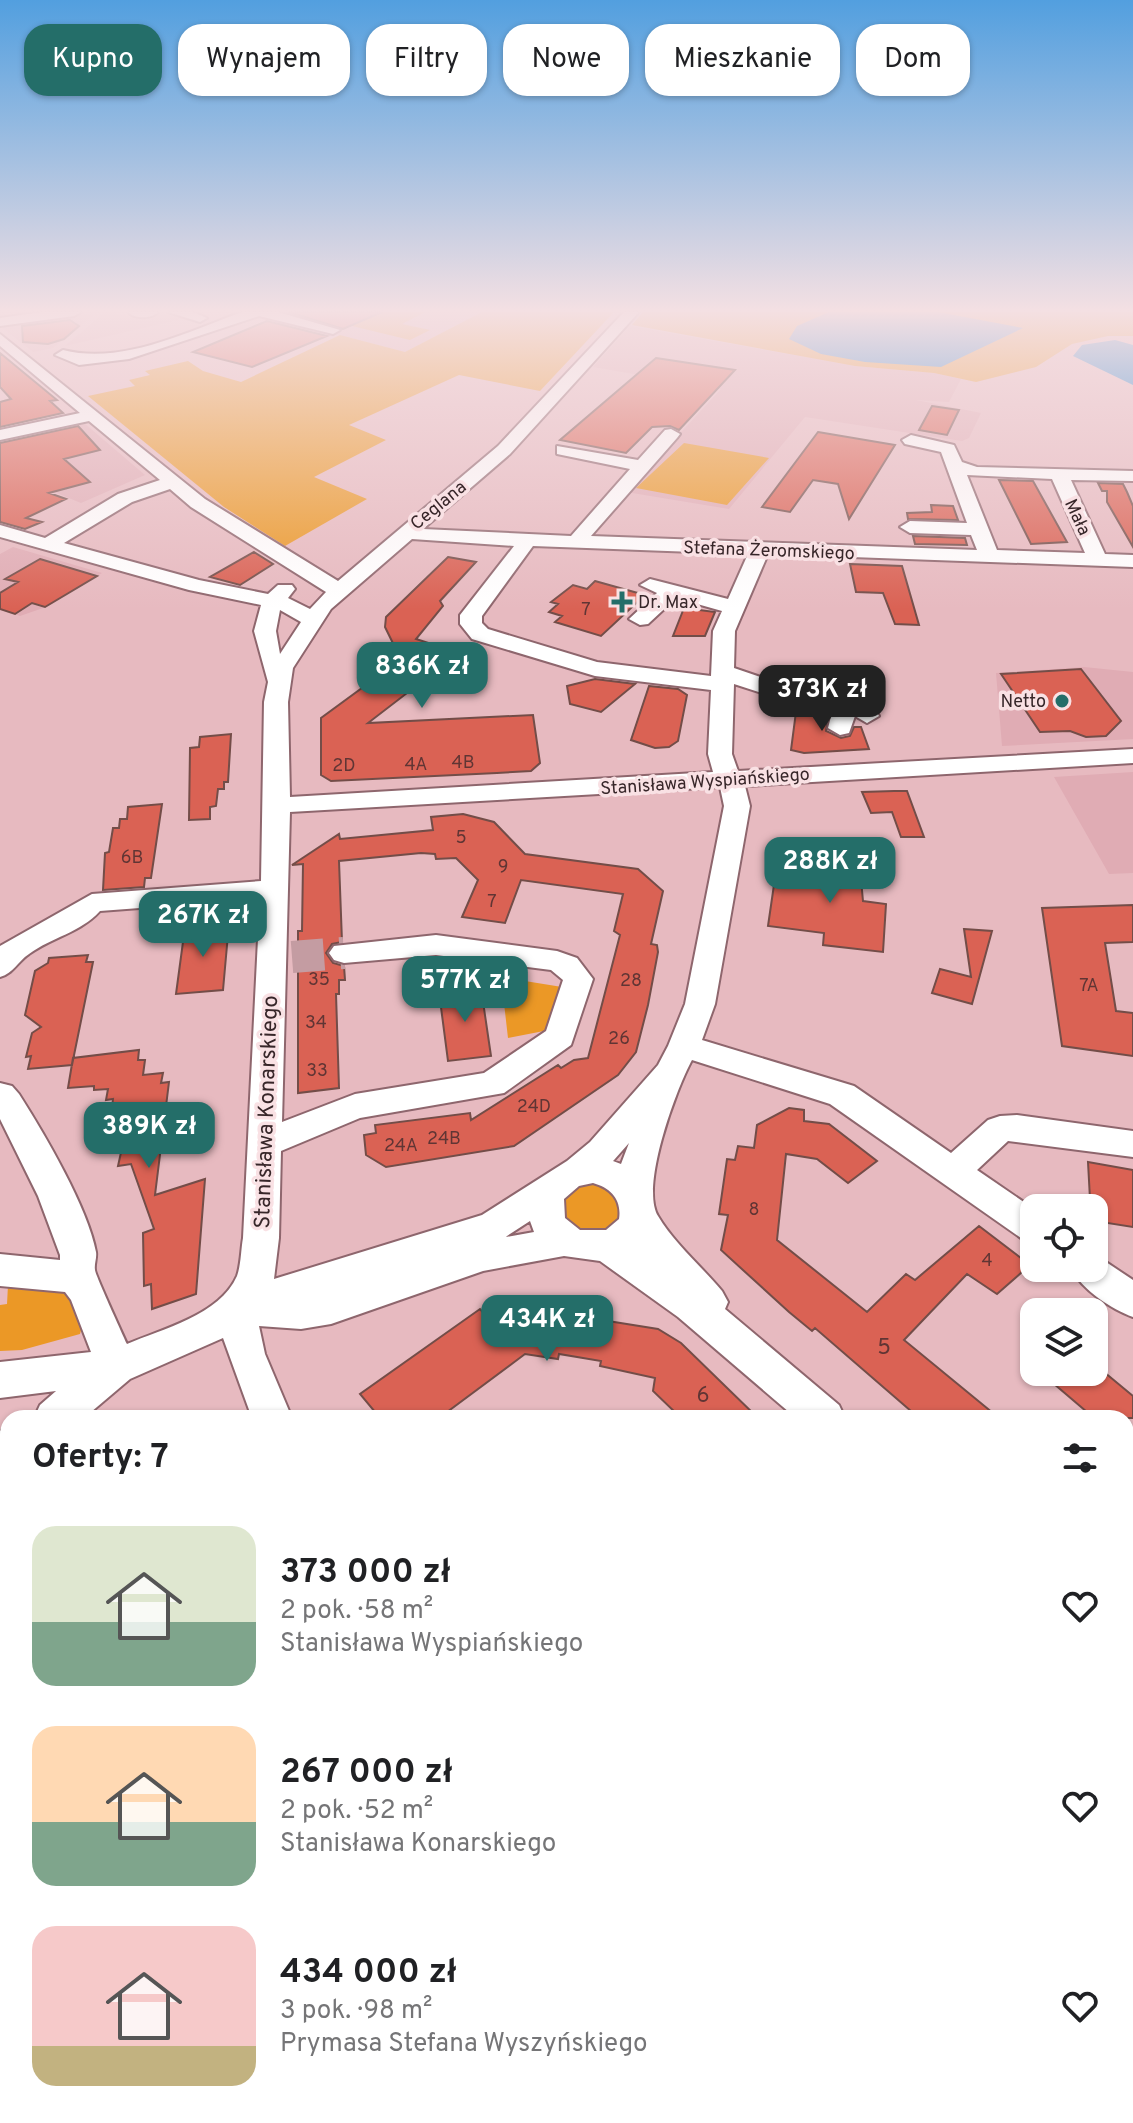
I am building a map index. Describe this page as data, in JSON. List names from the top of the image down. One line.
{"streets":{"street":["Ceglana","Mała","Stefana Żeromskiego","Stanisława Wyspiańskiego","Stanisława Konarskiego"]},"crossings":[["Ceglana","Stefana Żeromskiego"],["Ceglana","Stanisława Konarskiego"],["Mała","Stefana Żeromskiego"],["Stanisława Wyspiańskiego","Stanisława Konarskiego"]],"places":{"health":["Dr. Max"],"other":["Netto"]},"house_numbers":["7","4B","4A","2D","5","6B","9","7","35","28","7A","34","26","33","24D","24B","24A","8","4","5","6"],"page":{"chip":["Kupno","Wynajem","Filtry","Nowe","Mieszkanie","Dom"],"price":["836K zł","373K zł","288K zł","267K zł","577K zł","389K zł","434K zł"],"heading":"Oferty: 7","list":[{"name":"373 000 zł","note":"2 pok. · 58 m² · Stanisława Wyspiańskiego"},{"name":"267 000 zł","note":"2 pok. · 52 m² · Stanisława Konarskiego"},{"name":"434 000 zł","note":"3 pok. · 98 m² · Prymasa Stefana Wyszyńskiego"}]}}
